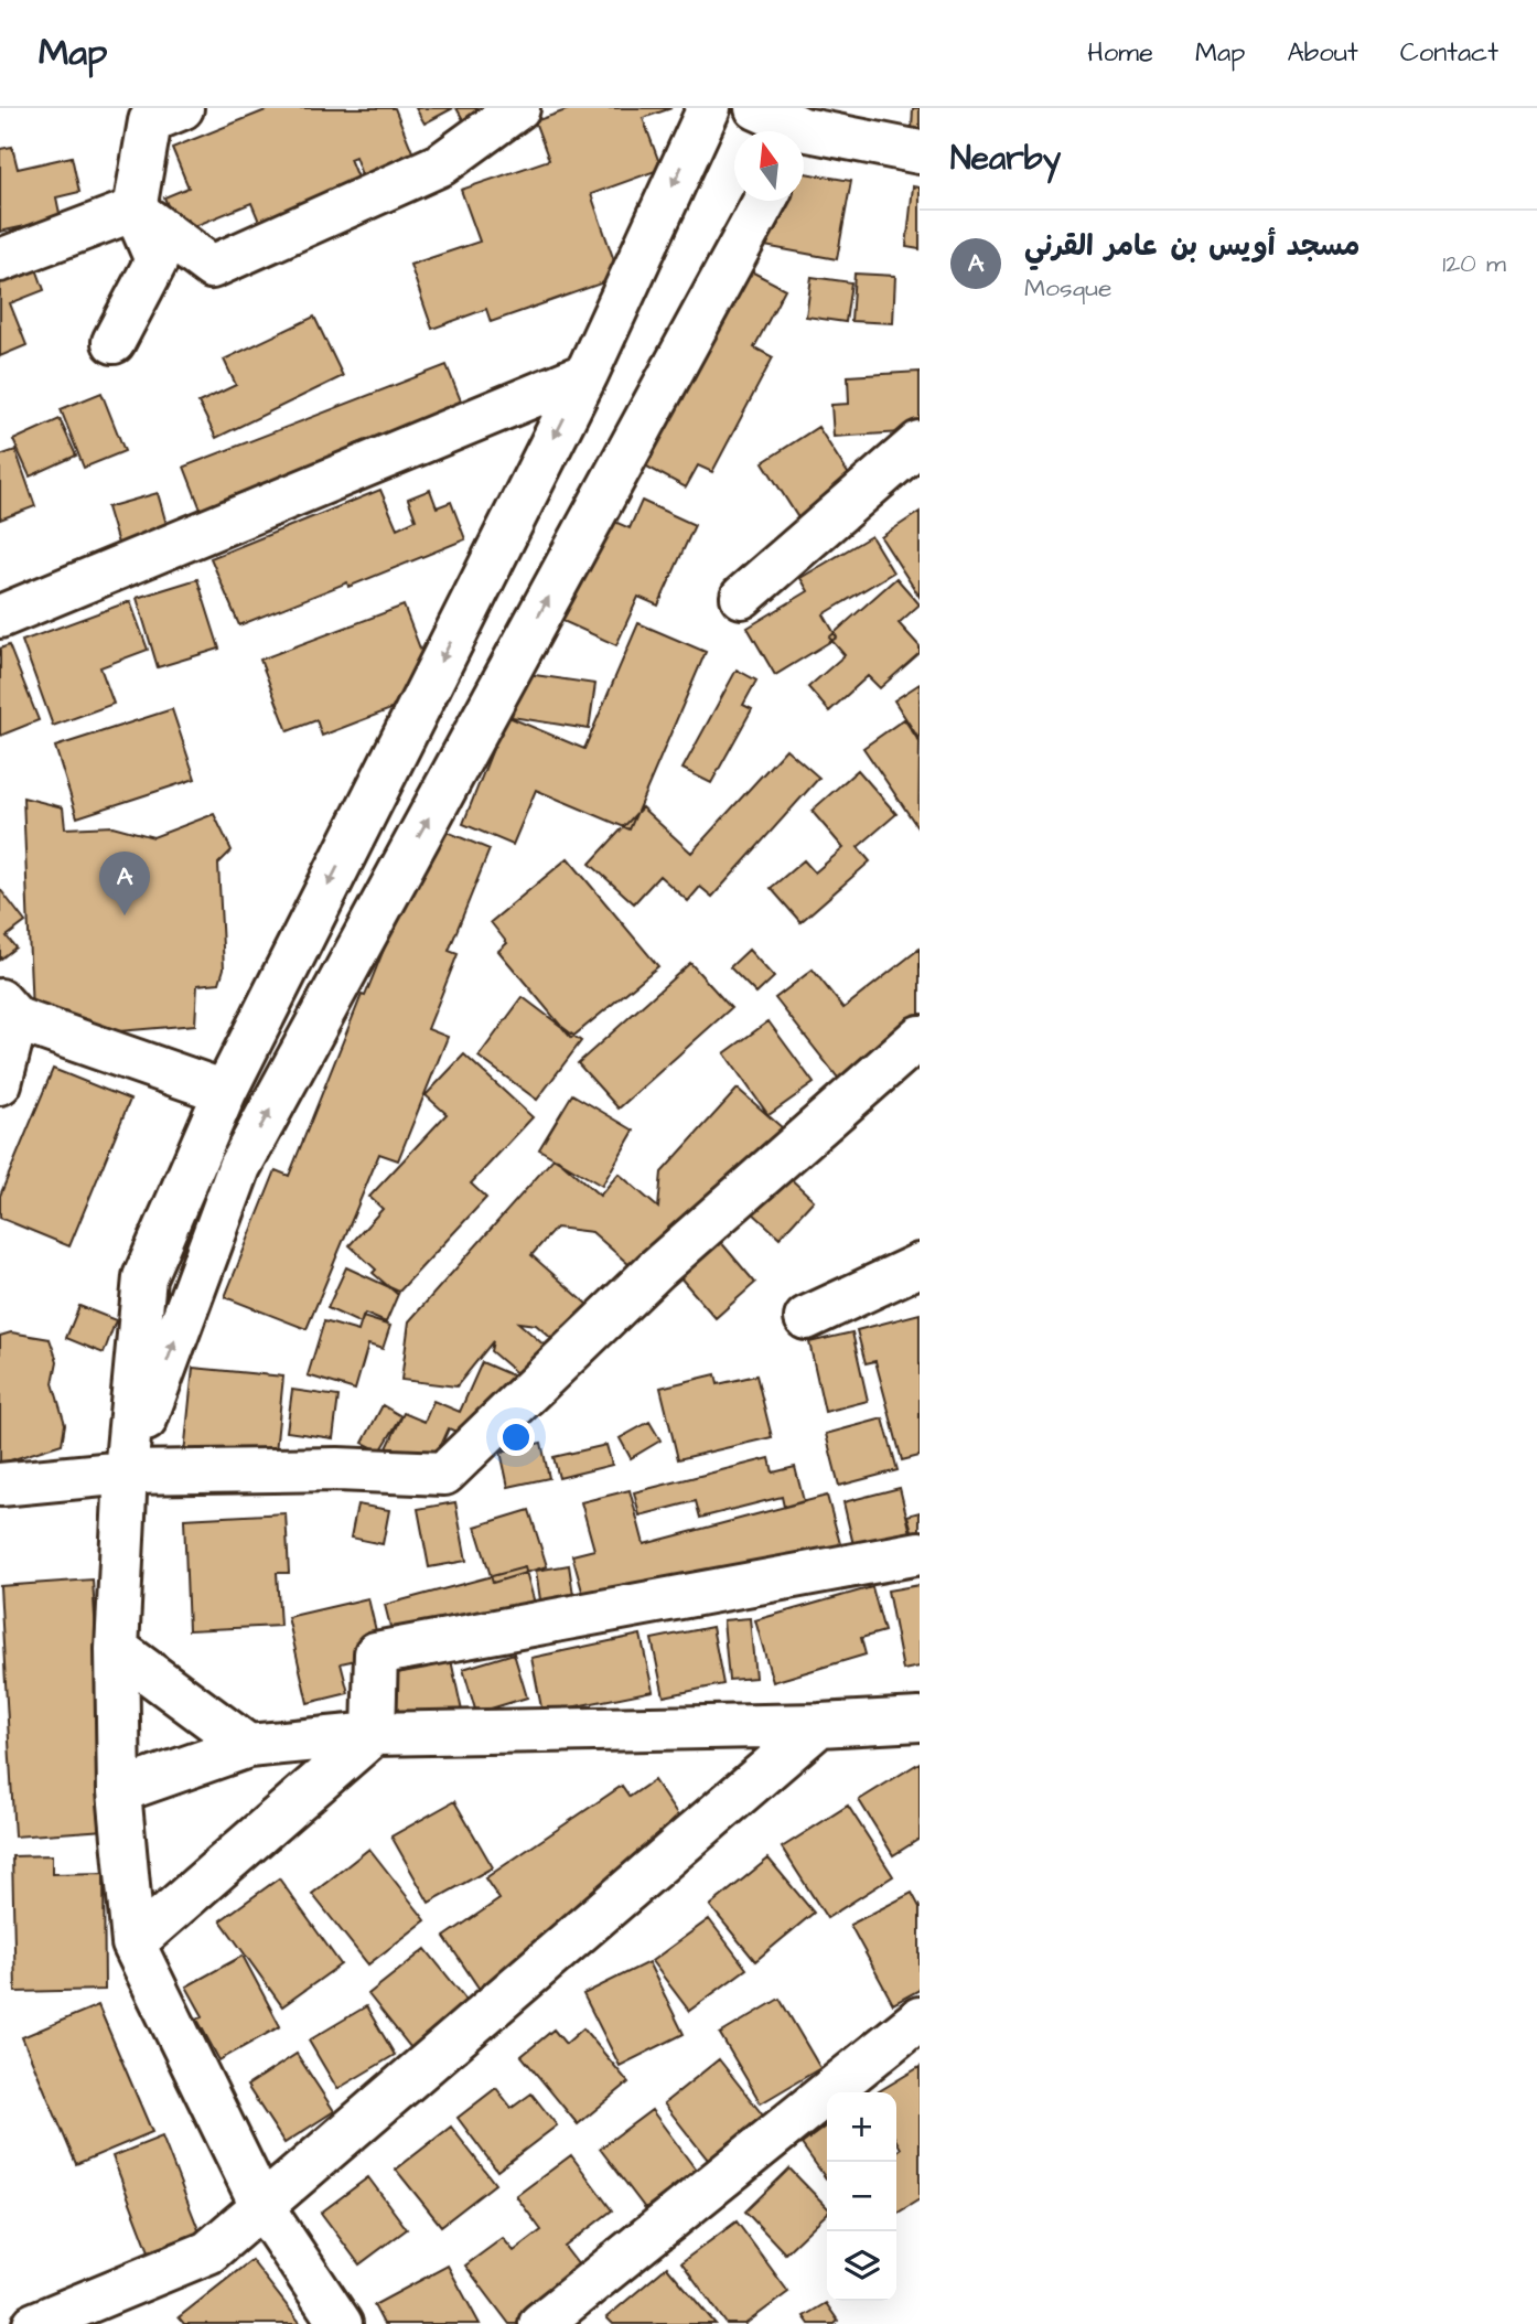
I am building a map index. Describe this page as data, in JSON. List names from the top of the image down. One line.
{"north":"top","page":{"header":"Map","nav":["Home","Map","About","Contact"],"heading":"Nearby","list":[{"mark":"A","name":"مسجد أويس بن عامر القرني","note":"Mosque","value":"120 m"}],"pins":"A","map_buttons":["+","−"]}}
